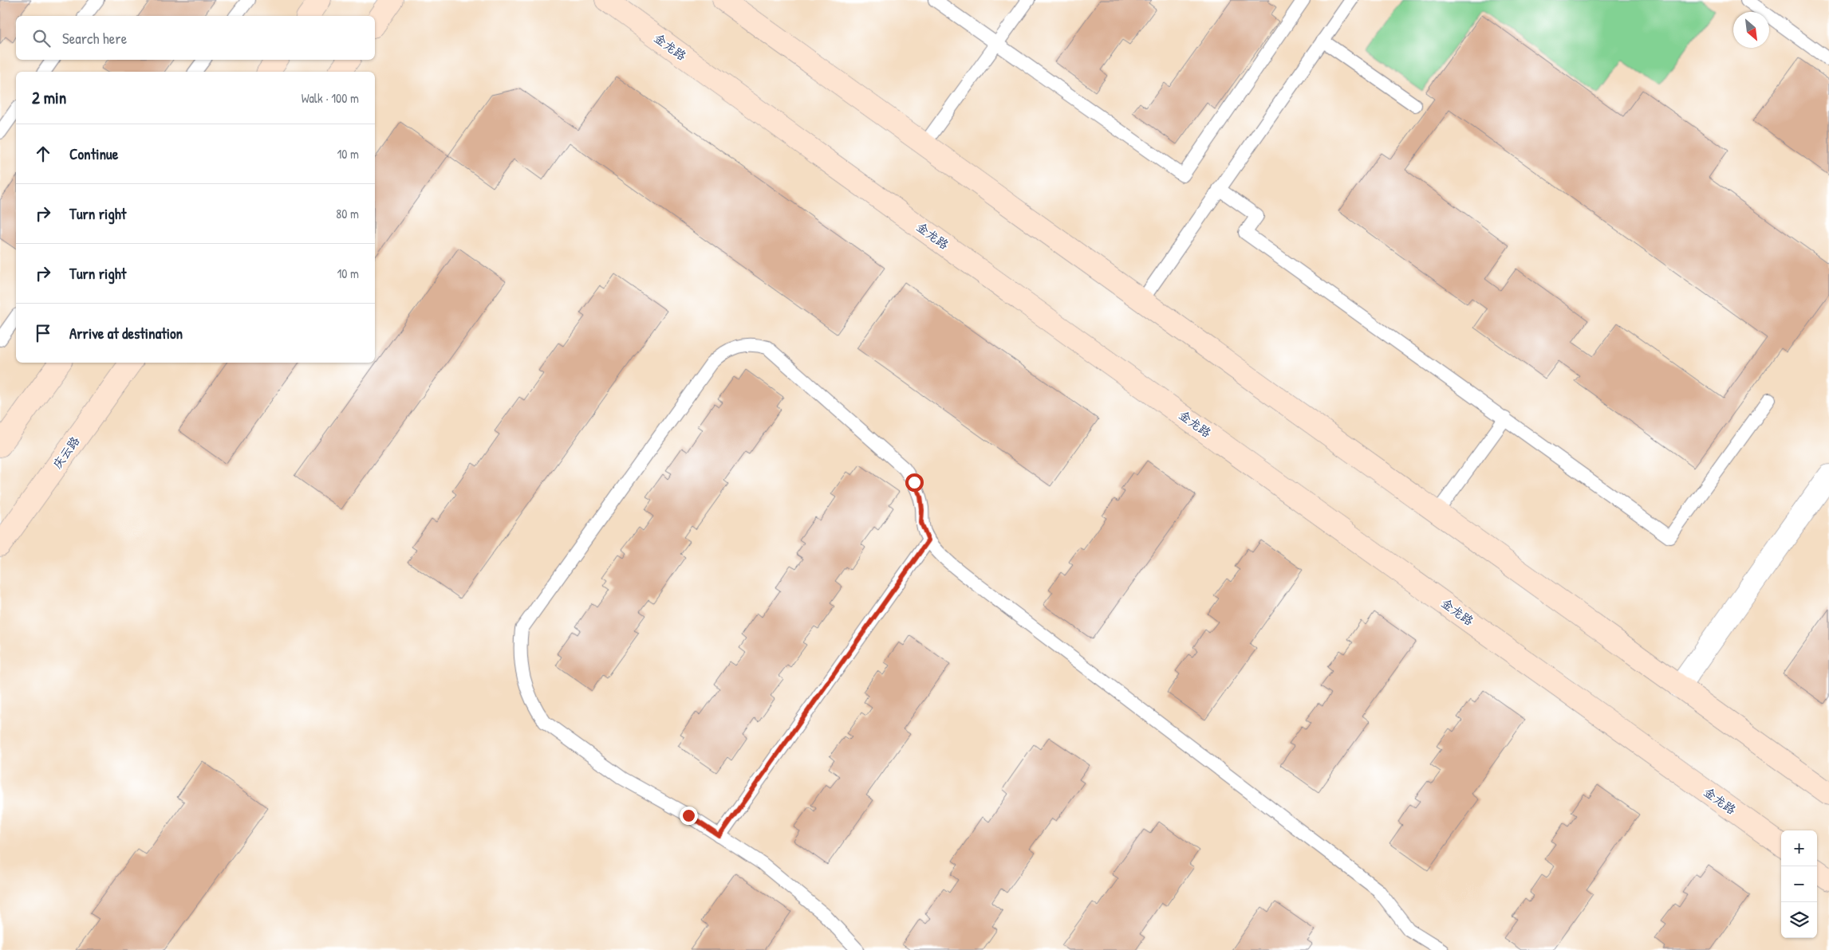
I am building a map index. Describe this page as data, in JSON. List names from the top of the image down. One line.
{"streets":{"main road":["金龙路","庆云路"]},"north":"bottom right","page":{"search":"Search here","heading":["2 min","Walk · 100 m"],"list":[["Continue","10 m"],["Turn right","80 m"],["Turn right","10 m"],"Arrive at destination"],"map_buttons":["+","−"]}}
